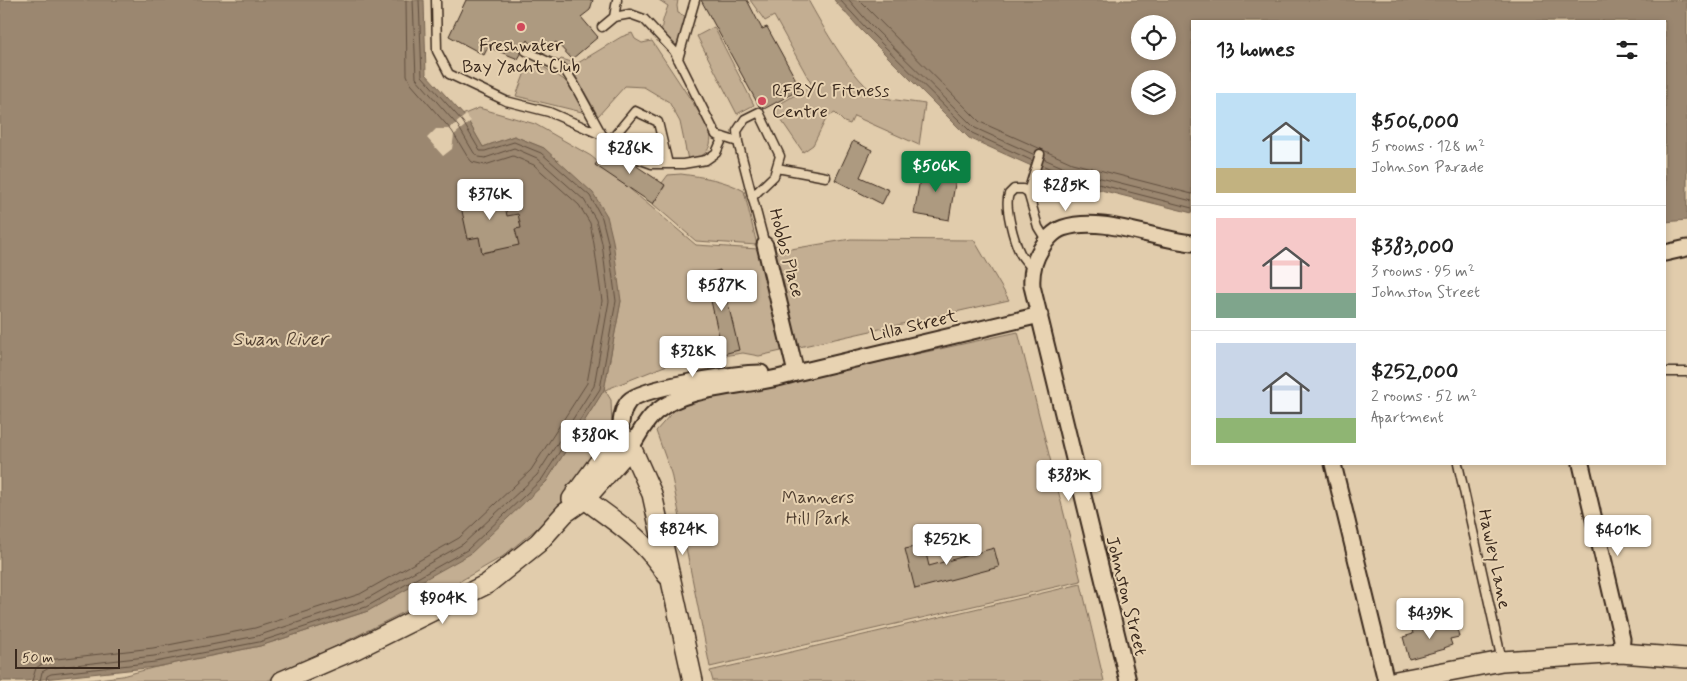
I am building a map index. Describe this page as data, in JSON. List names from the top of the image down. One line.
{"streets":{"street":["Hobbs Place","Lilla Street","Johnston Street"],"lane":["Hawley Lane"]},"crossings":[["Hobbs Place","Lilla Street"],["Lilla Street","Johnston Street"]],"water":["Swan River"],"parks":["Manners Hill Park"],"places":["Freshwater Bay Yacht Club","RFBYC Fitness Centre"],"scale_bar":"50 m","page":{"heading":"13 homes","list":[{"name":"$506,000","note":"5 rooms · 128 m² · Johnson Parade"},{"name":"$383,000","note":"3 rooms · 95 m² · Johnston Street"},{"name":"$252,000","note":"2 rooms · 52 m² · Apartment"}],"price":["$286K","$506K","$285K","$376K","$587K","$328K","$380K","$383K","$824K","$401K","$252K","$904K","$439K"],"scale":"50 m"}}
